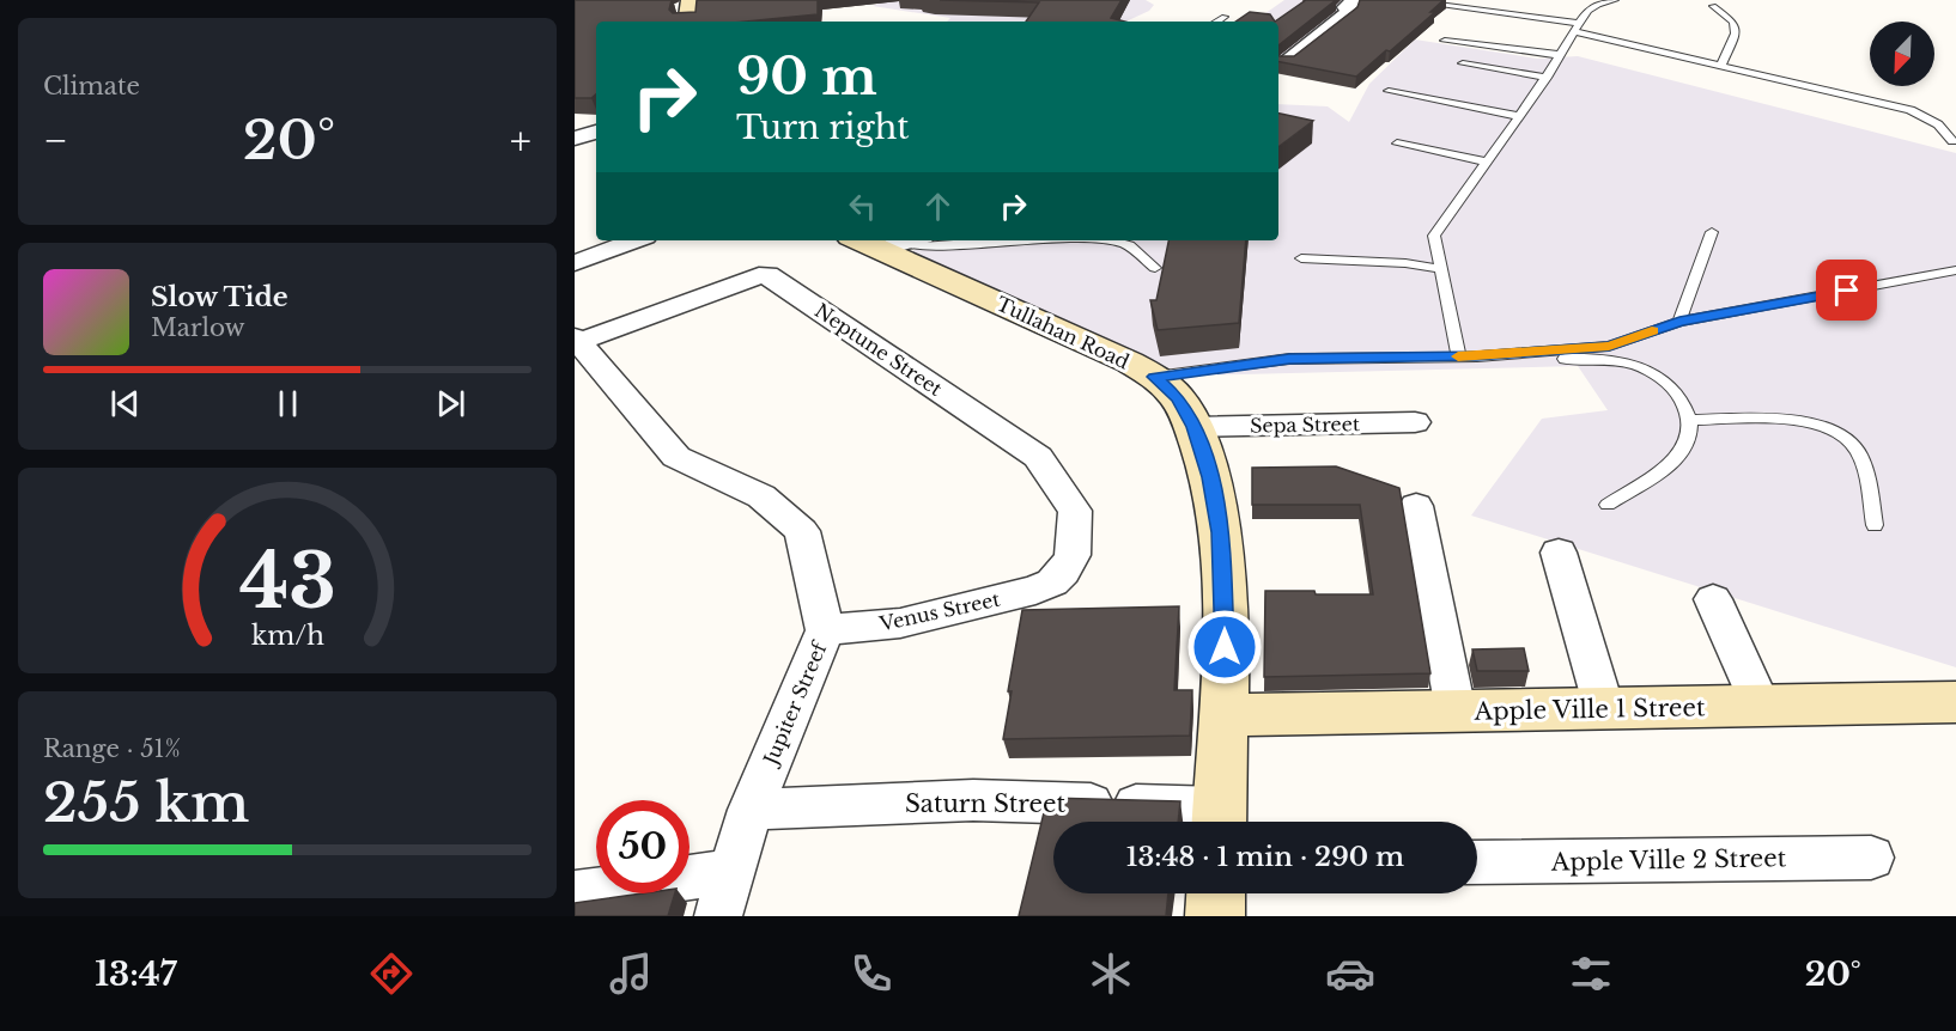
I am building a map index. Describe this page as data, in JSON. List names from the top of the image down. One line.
{"streets":{"main road":["Tullahan Road","Apple Ville 1 Street"],"street":["Neptune Street","Sepa Street","Venus Street","Jupiter Streef","Saturn Street","Apple Ville 2 Street"]},"crossings":[["Tullahan Road","Sepa Street"],["Tullahan Road","Apple Ville 1 Street"],["Tullahan Road","Saturn Street"],["Neptune Street","Venus Street"],["Neptune Street","Jupiter Streef"],["Venus Street","Jupiter Streef"],["Jupiter Streef","Saturn Street"]],"north":"bottom left","page":{"tile":["Climate",["Range · 51%","255 km"]],"turn":["90 m","Turn right"],"heat":["−","20°","+"],"song":["Slow Tide","Marlow"],"limit":"50","trip":"13:48 · 1 min · 290 m","tabs":["13:47","20°"],"gauge":["43","km/h"]}}
